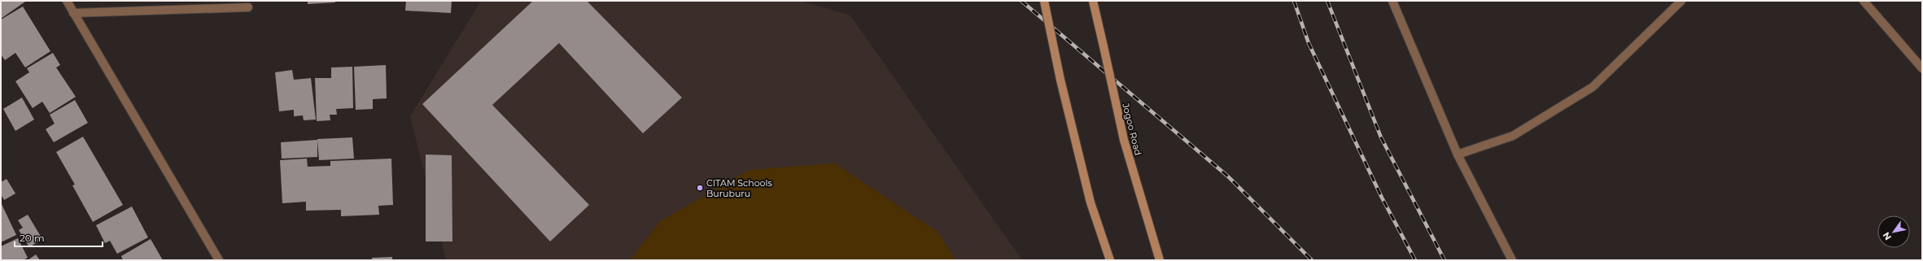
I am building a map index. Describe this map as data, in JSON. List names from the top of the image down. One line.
{"streets":{"main road":["Jogoo Road"]},"places":["CITAM Schools Buruburu"],"scale_bar":"20 m","north":"bottom left"}
